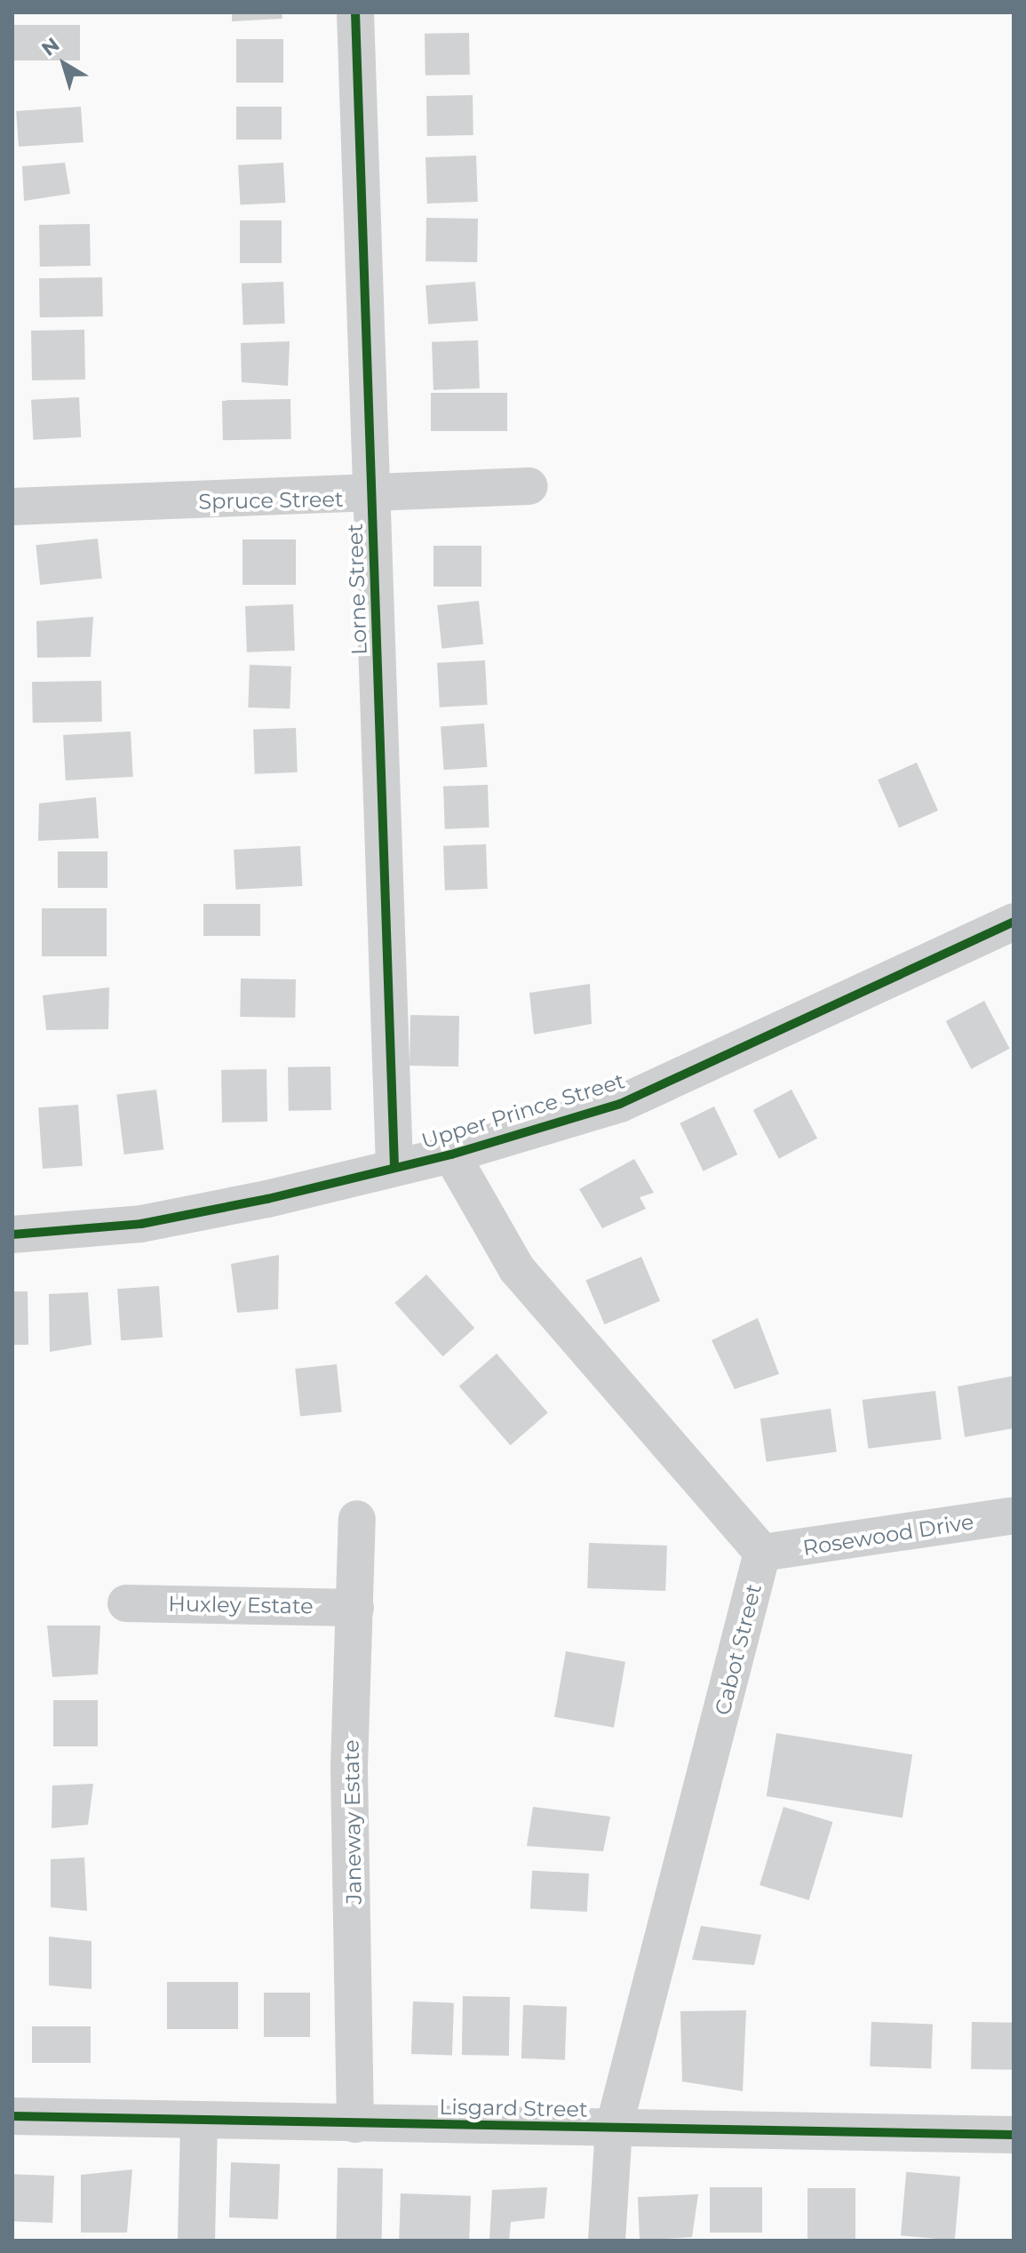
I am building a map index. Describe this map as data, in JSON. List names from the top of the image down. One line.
{"streets":{"street":["Spruce Street","Lorne Street","Upper Prince Street","Rosewood Drive","Huxley Estate","Cabot Street","Janeway Estate","Lisgard Street"]},"crossings":[["Spruce Street","Lorne Street"],["Lorne Street","Upper Prince Street"],["Rosewood Drive","Cabot Street"],["Huxley Estate","Janeway Estate"],["Cabot Street","Lisgard Street"],["Janeway Estate","Lisgard Street"]],"north":"top left"}
